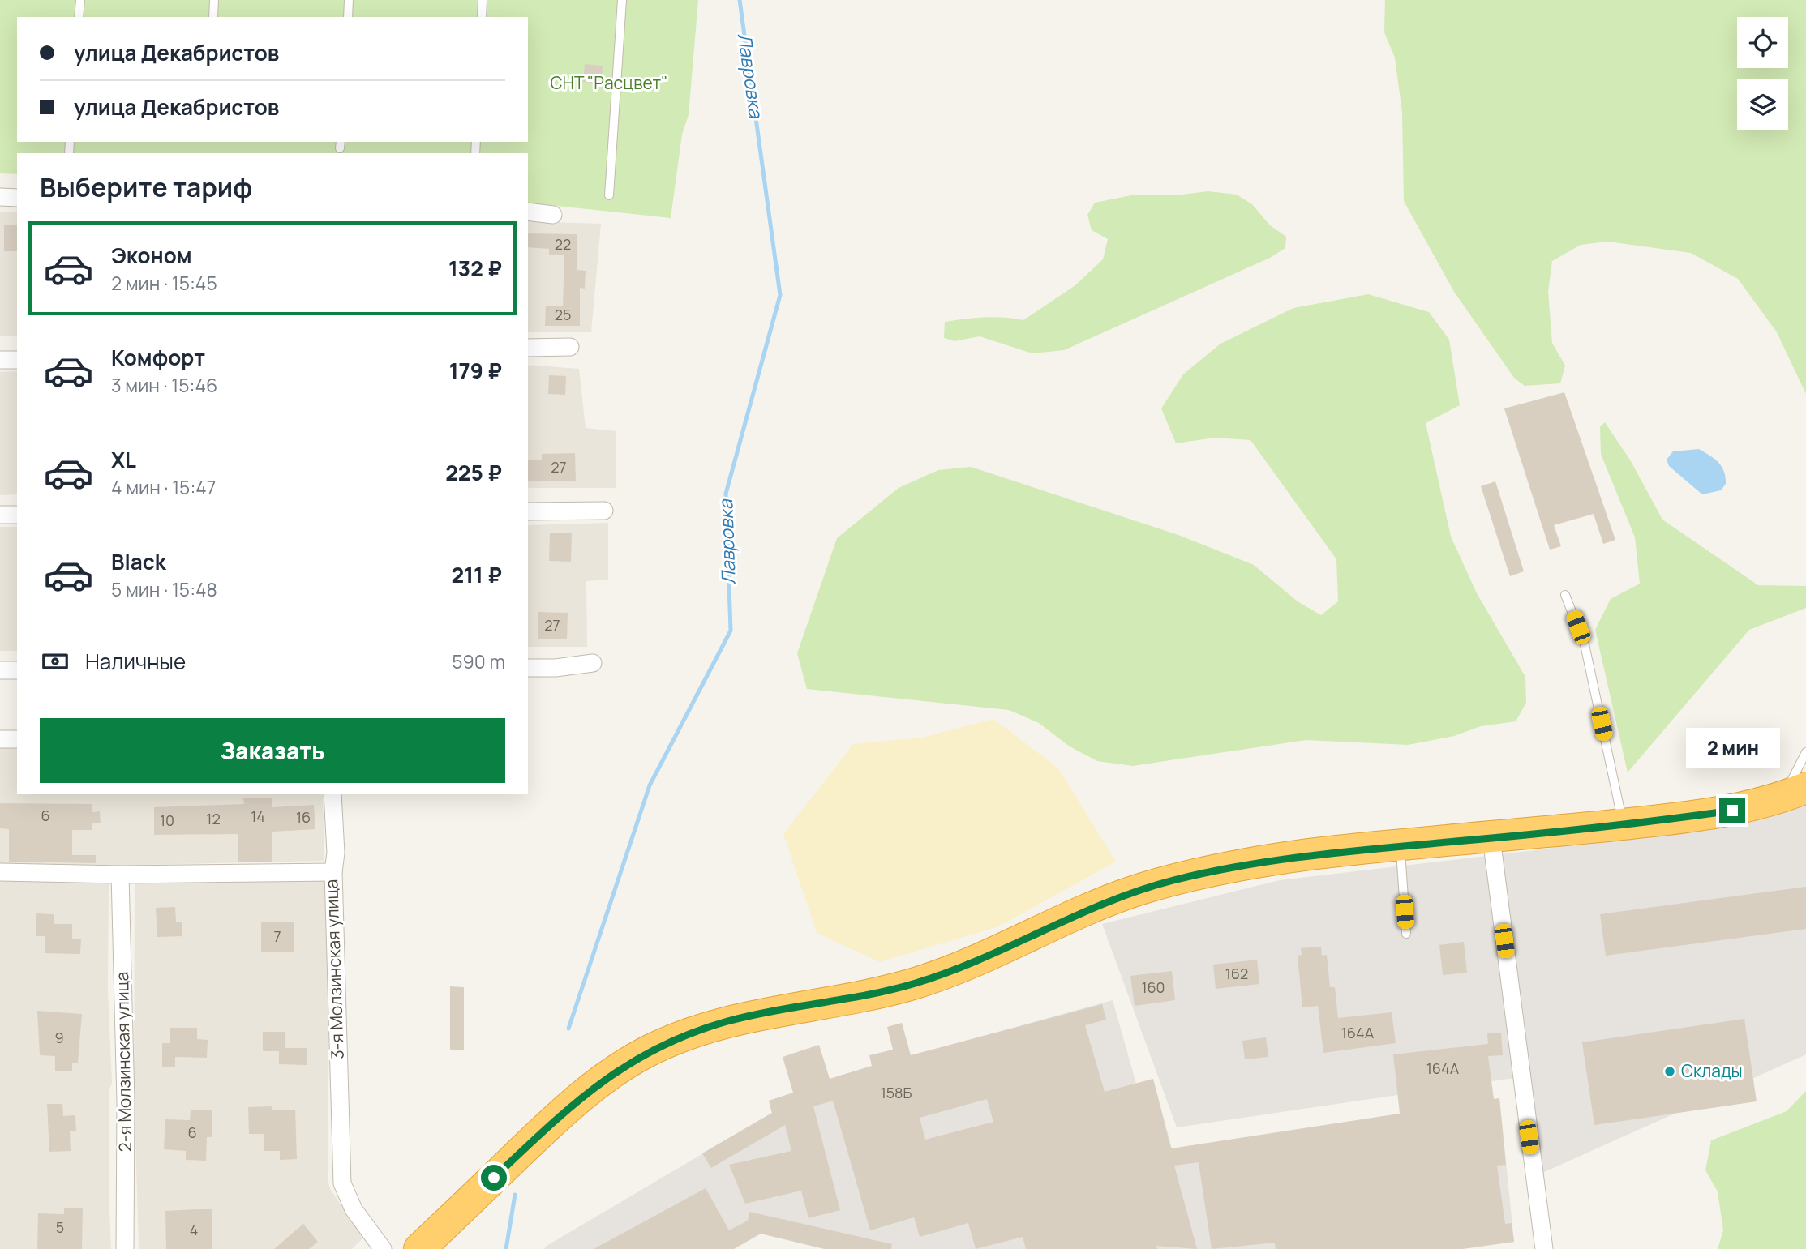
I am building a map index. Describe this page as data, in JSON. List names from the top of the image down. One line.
{"streets":{"street":["3-я Молзинская улица","2-я Молзинская улица"]},"crossings":[["3-я Молзинская улица","2-я Молзинская улица"]],"water":["Лавровка"],"parks":["СНТ \"Расцвет\""],"places":["Склады"],"house_numbers":["22","25","27","27","6","14","16","12","10","7","162","160","164А","9","164А","158Б","6","5","4"],"page":{"banner":["улица Декабристов","улица Декабристов"],"heading":"Выберите тариф","list":[{"name":"Эконом","note":"2 мин · 15:45","value":"132 ₽"},{"name":"Комфорт","note":"3 мин · 15:46","value":"179 ₽"},{"name":"XL","note":"4 мин · 15:47","value":"225 ₽"},{"name":"Black","note":"5 мин · 15:48","value":"211 ₽"}],"pay":["Наличные","590 m"],"buttons":"Заказать","bubble":"2 мин"}}
